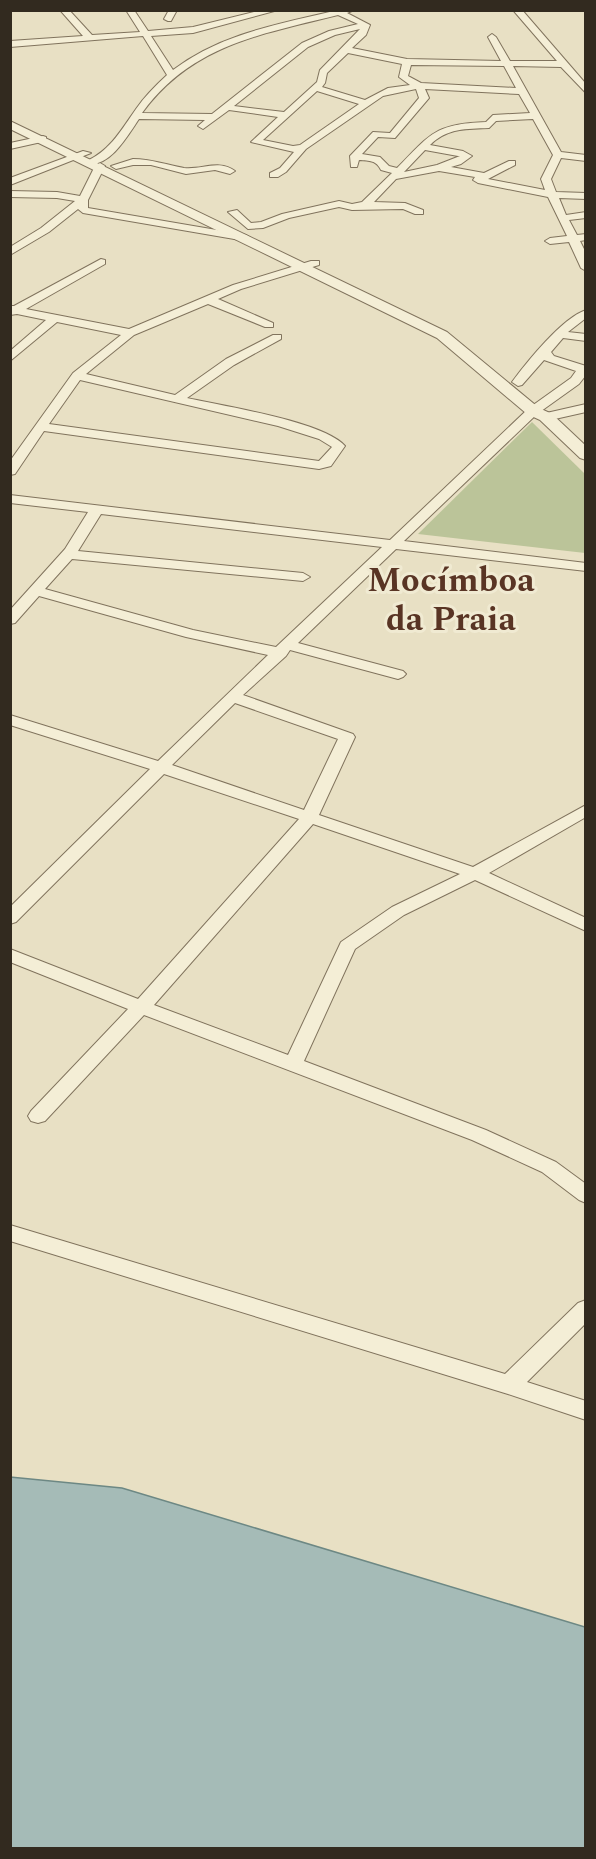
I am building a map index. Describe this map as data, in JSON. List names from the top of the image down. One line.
{"districts":["Mocímboa da Praia"]}
